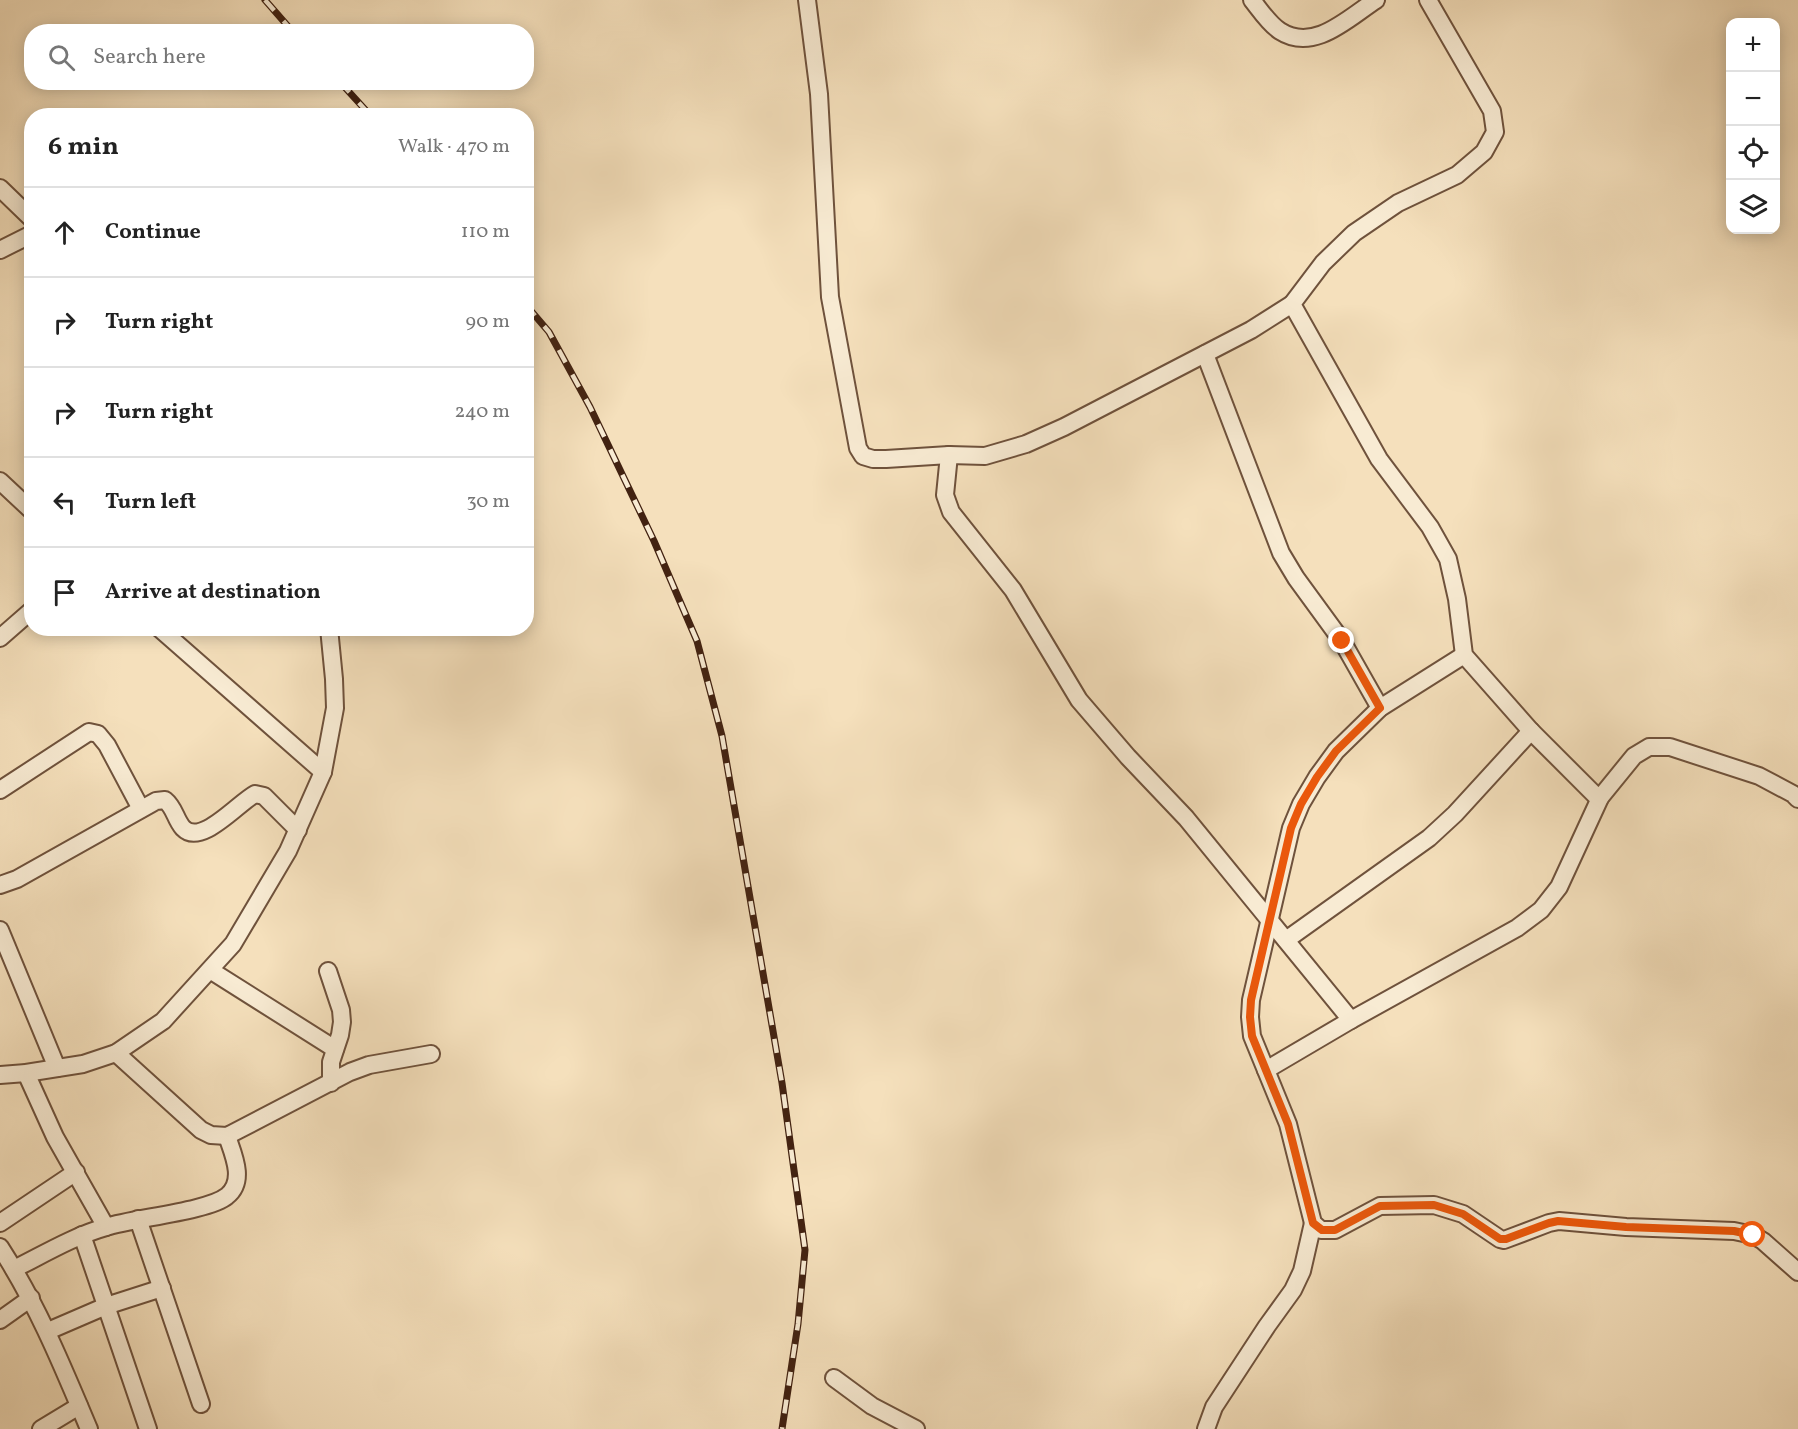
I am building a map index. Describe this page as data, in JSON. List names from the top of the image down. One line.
{"page":{"map_buttons":["+","−"],"search":"Search here","heading":["6 min","Walk · 470 m"],"list":[["Continue","110 m"],["Turn right","90 m"],["Turn right","240 m"],["Turn left","30 m"],"Arrive at destination"]}}
